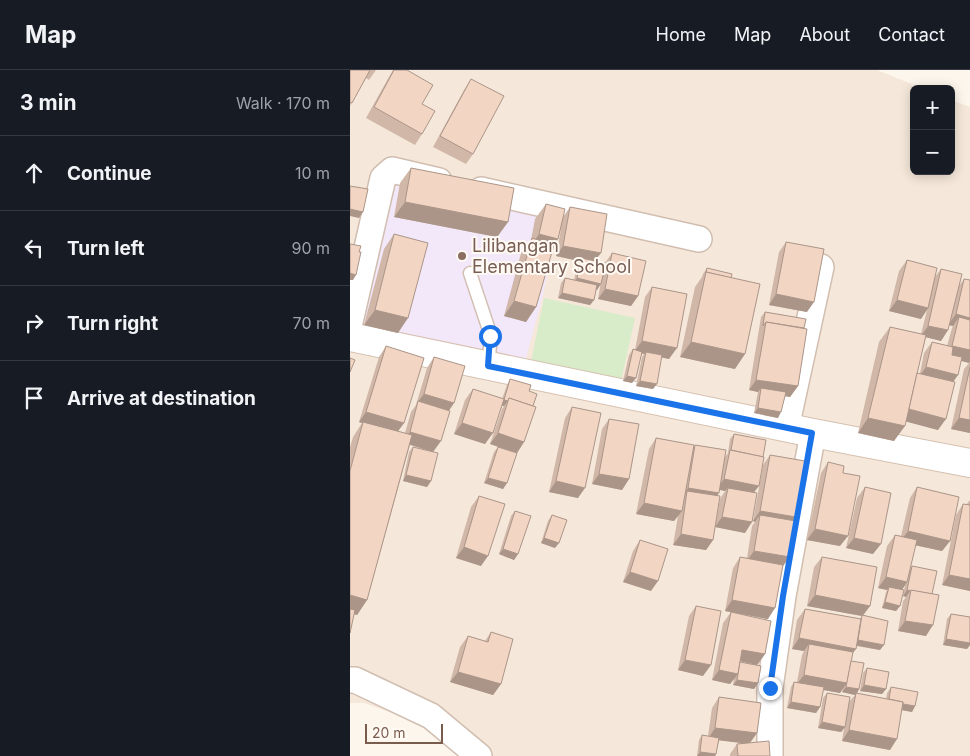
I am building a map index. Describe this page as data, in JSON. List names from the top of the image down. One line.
{"places":["Lilibangan Elementary School"],"scale_bar":"20 m","page":{"header":"Map","nav":["Home","Map","About","Contact"],"heading":["3 min","Walk · 170 m"],"map_buttons":["+","−"],"list":[["Continue","10 m"],["Turn left","90 m"],["Turn right","70 m"],"Arrive at destination"],"scale":"20 m"}}
